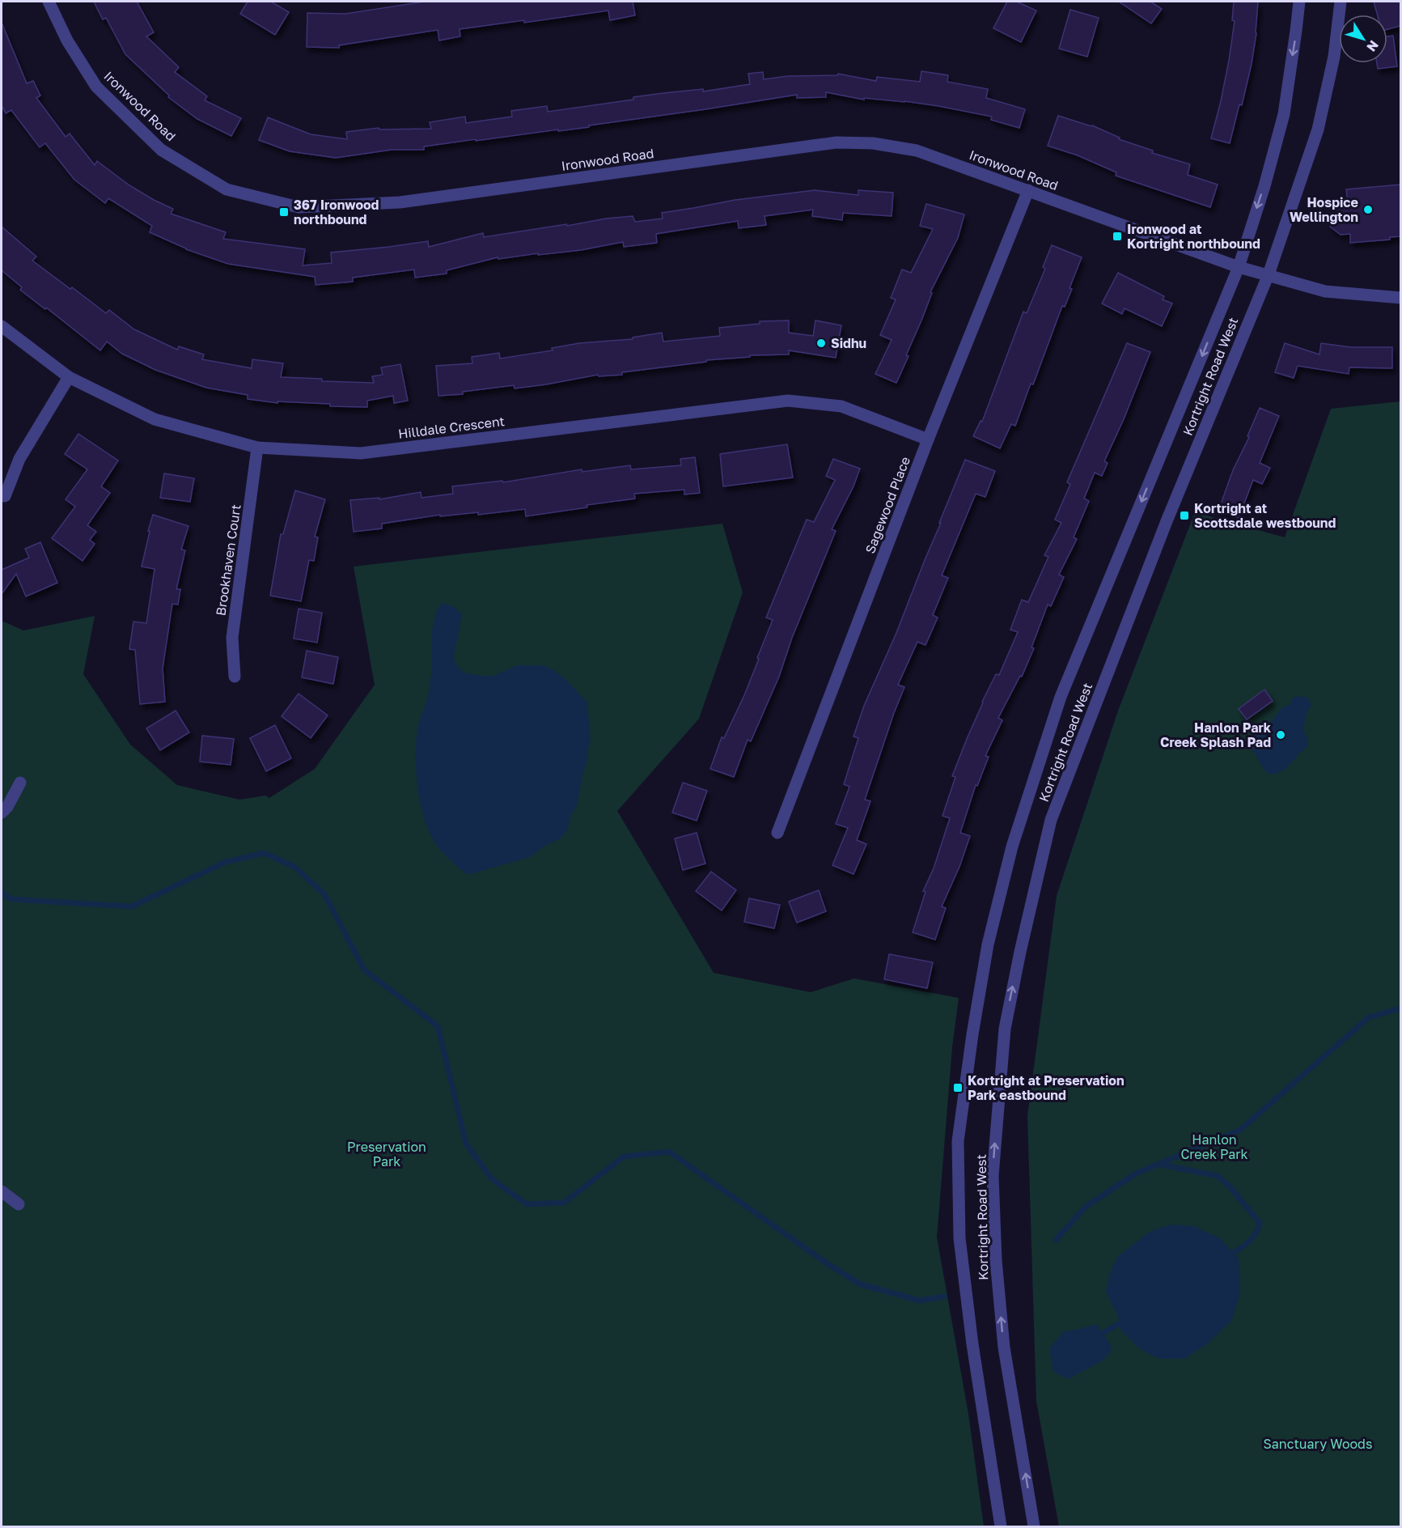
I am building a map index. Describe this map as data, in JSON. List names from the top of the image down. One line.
{"streets":{"street":["Ironwood Road","Kortright Road West","Hilldale Crescent","Sagewood Place","Brookhaven Court"]},"crossings":[["Ironwood Road","Kortright Road West"],["Ironwood Road","Sagewood Place"],["Hilldale Crescent","Sagewood Place"],["Hilldale Crescent","Brookhaven Court"]],"parks":["Hanlon Creek Park","Preservation Park","Sanctuary Woods"],"places":{"other":["Hospice Wellington","Sidhu","Hanlon Park Creek Splash Pad"],"transit":["367 Ironwood northbound","Ironwood at Kortright northbound","Kortright at Scottsdale westbound","Kortright at Preservation Park eastbound"]},"north":"bottom right"}
